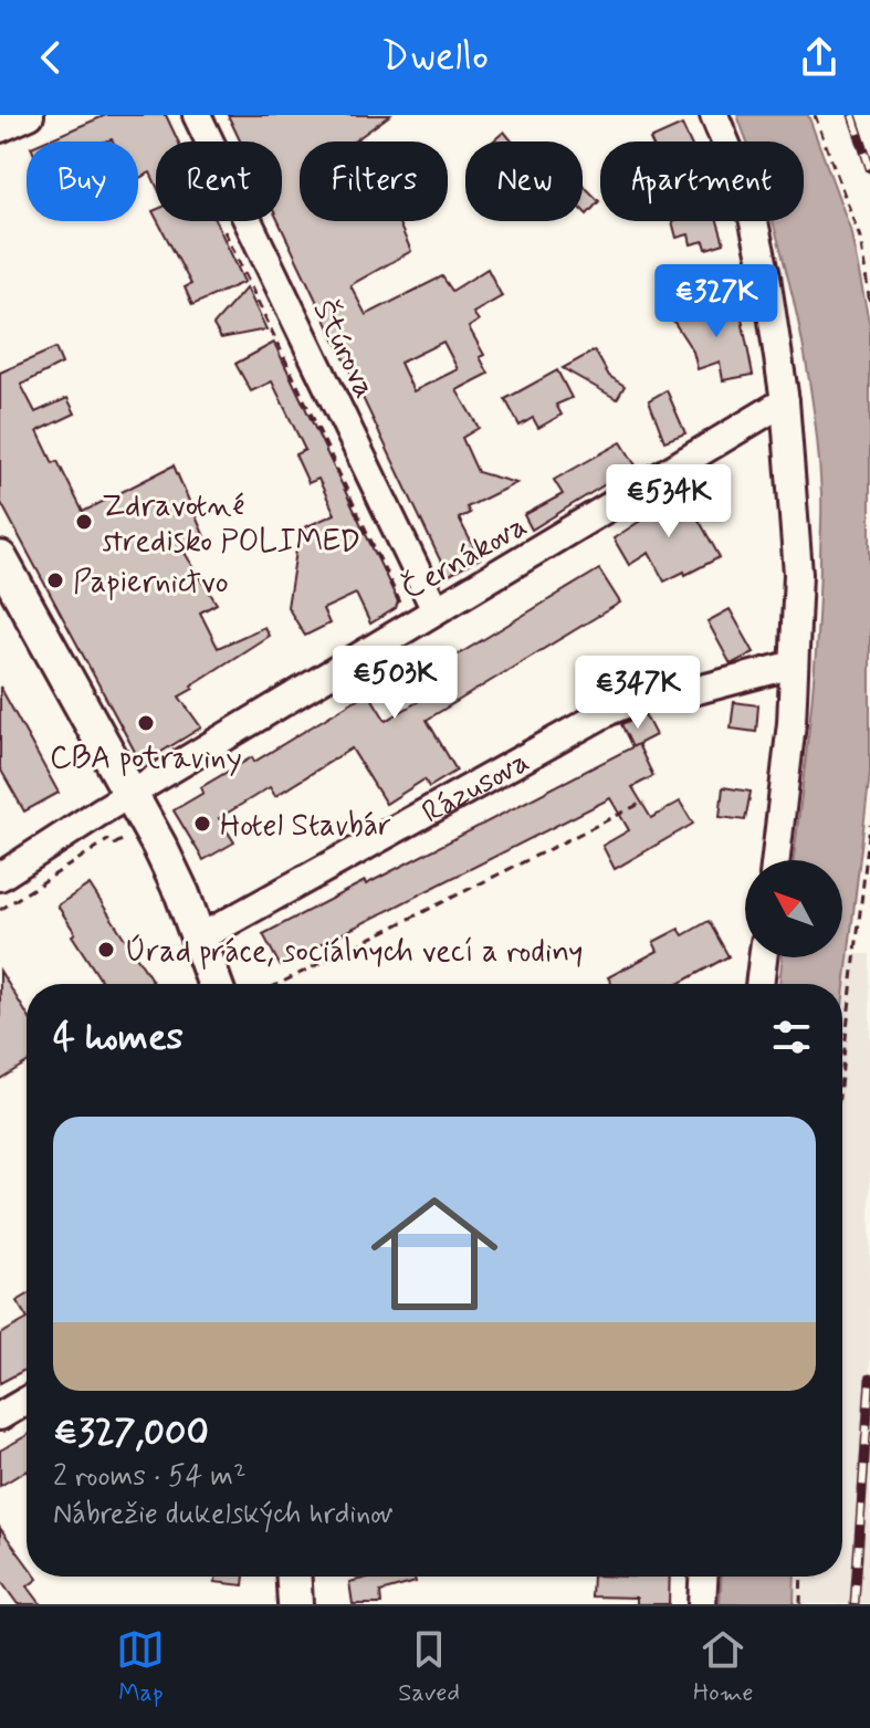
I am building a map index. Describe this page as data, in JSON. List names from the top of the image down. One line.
{"streets":{"street":["Štúrova","Černákova","Rázusova"]},"crossings":[["Štúrova","Černákova"]],"places":["Zdravotné stredisko POLIMED","Papiernictvo","CBA potraviny","Hotel Stavbár","Úrad práce, sociálnych vecí a rodiny"],"north":"top left","page":{"header":"Dwello","chip":["Buy","Rent","Filters","New","Apartment"],"price":["€327K","€534K","€503K","€347K"],"heading":"4 homes","list":[{"name":"€327,000","note":"2 rooms · 54 m² · Nábrežie dukelských hrdinov"}],"tabs":["Map","Saved","Home"]}}
